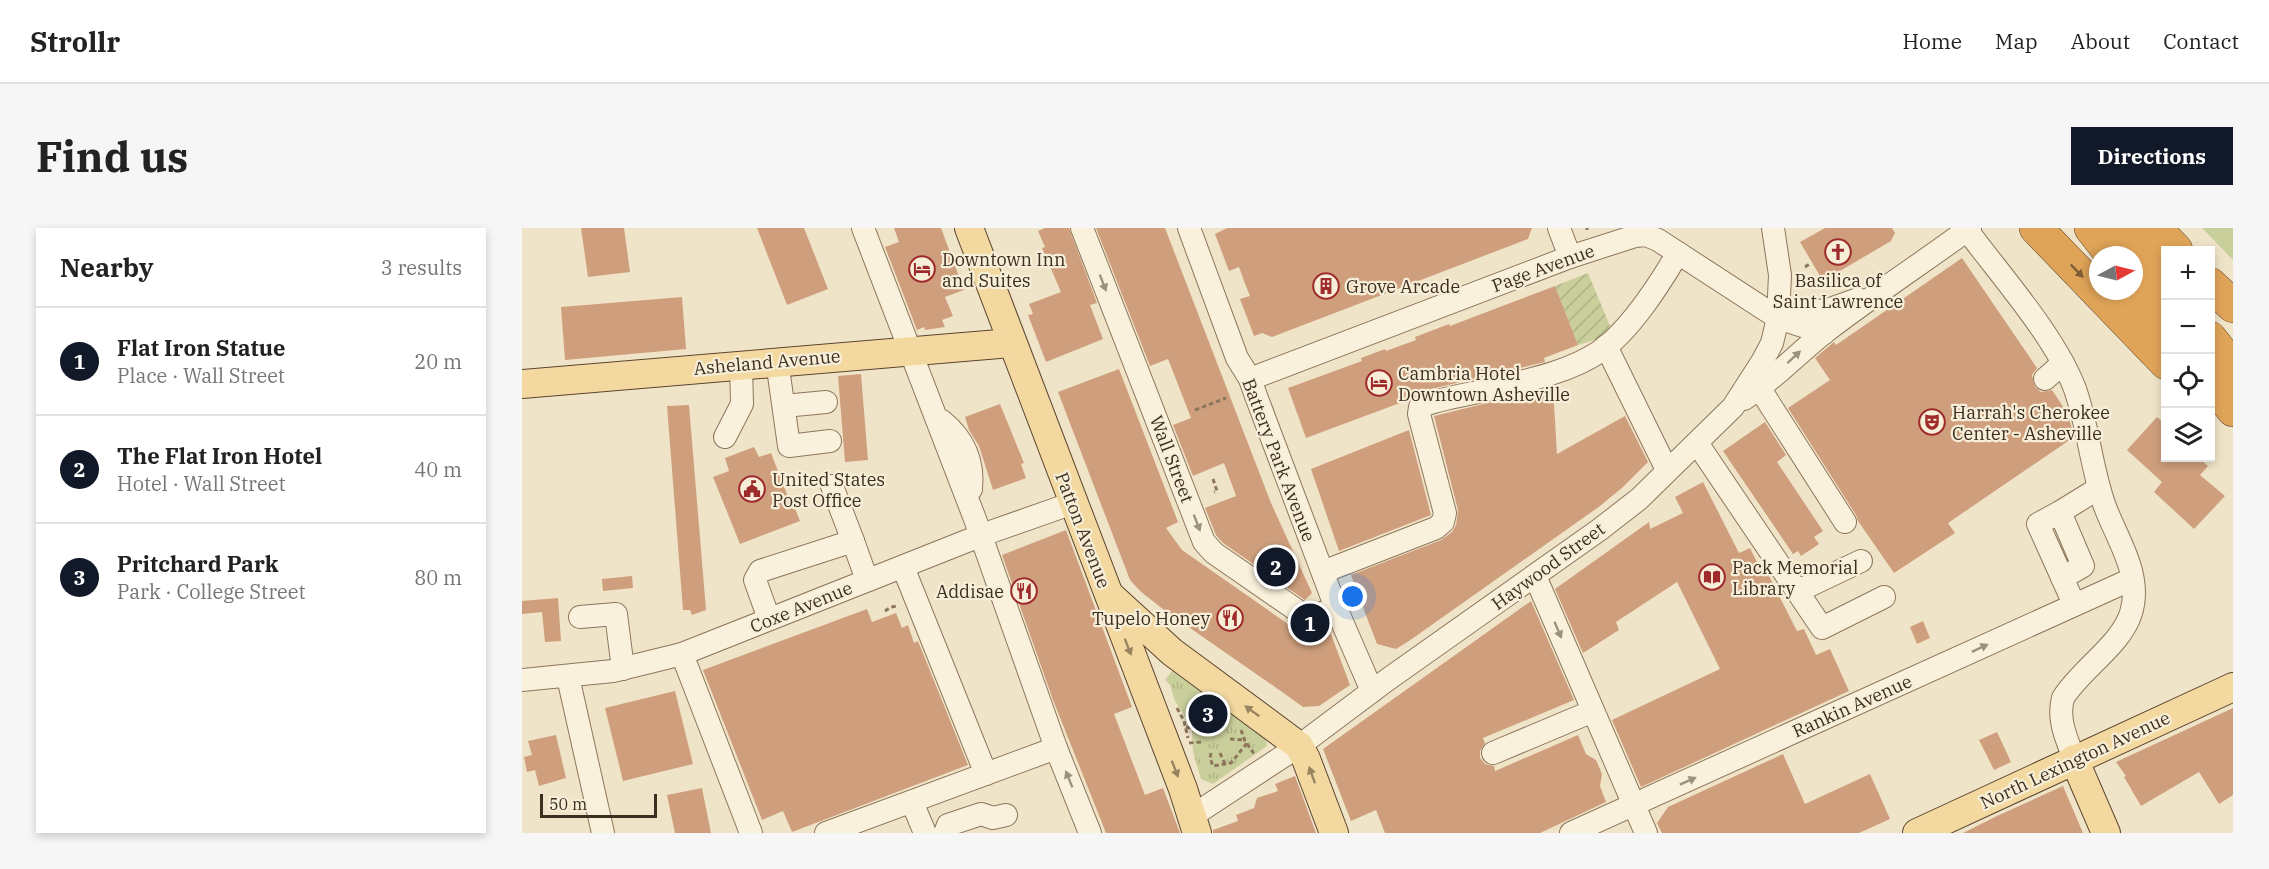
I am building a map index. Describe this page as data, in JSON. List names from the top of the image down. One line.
{"streets":{"main road":["Asheland Avenue","Patton Avenue","North Lexington Avenue"],"street":["Page Avenue","Wall Street","Battery Park Avenue","Haywood Street","Coxe Avenue","Rankin Avenue"]},"crossings":[["Page Avenue","Battery Park Avenue"],["Page Avenue","Haywood Street"],["Asheland Avenue","Patton Avenue"],["Wall Street","Battery Park Avenue"],["Battery Park Avenue","Haywood Street"],["Patton Avenue","Haywood Street"],["Patton Avenue","Coxe Avenue"]],"one_way":["Wall Street","Patton Avenue","Rankin Avenue"],"places":{"church":["Basilica of Saint Lawrence"],"hotel":["Downtown Inn and Suites","Cambria Hotel Downtown Asheville"],"building":["Grove Arcade"],"theatre":["Harrah's Cherokee Center - Asheville"],"public building":["United States Post Office"],"library":["Pack Memorial Library"],"restaurant":["Addisae","Tupelo Honey"]},"scale_bar":"50 m","north":"right","page":{"header":"Strollr","nav":["Home","Map","About","Contact"],"buttons":"Directions","title":"Find us","heading":["Nearby","3 results"],"map_buttons":["+","−"],"list":[{"mark":"1","name":"Flat Iron Statue","note":"Place · Wall Street","value":"20 m"},{"mark":"2","name":"The Flat Iron Hotel","note":"Hotel · Wall Street","value":"40 m"},{"mark":"3","name":"Pritchard Park","note":"Park · College Street","value":"80 m"}],"pins":["2","1","3"],"scale":"50 m"}}
